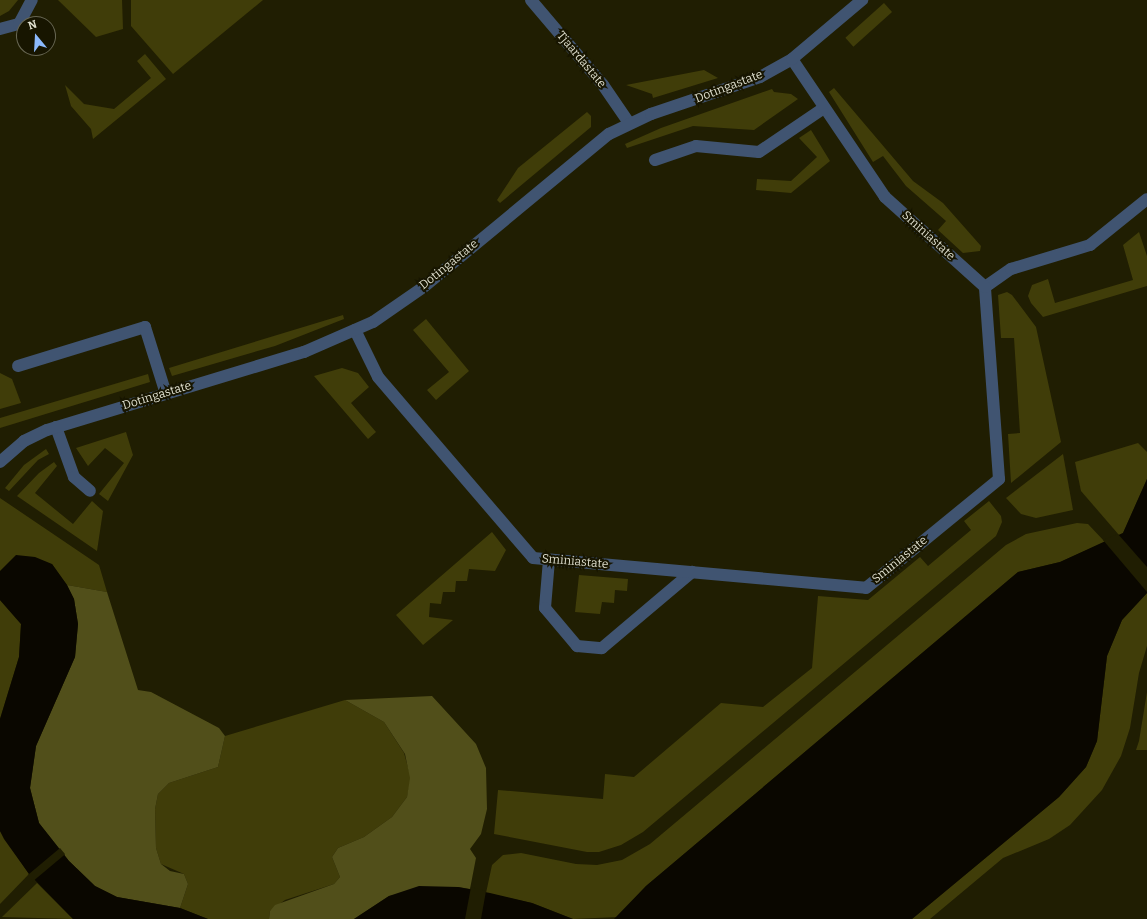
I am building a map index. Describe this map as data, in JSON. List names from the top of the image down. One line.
{"streets":{"street":["Tjaardastate","Dotingastate","Sminiastate"]},"crossings":[["Tjaardastate","Dotingastate"],["Dotingastate","Sminiastate"]],"north":"top"}
